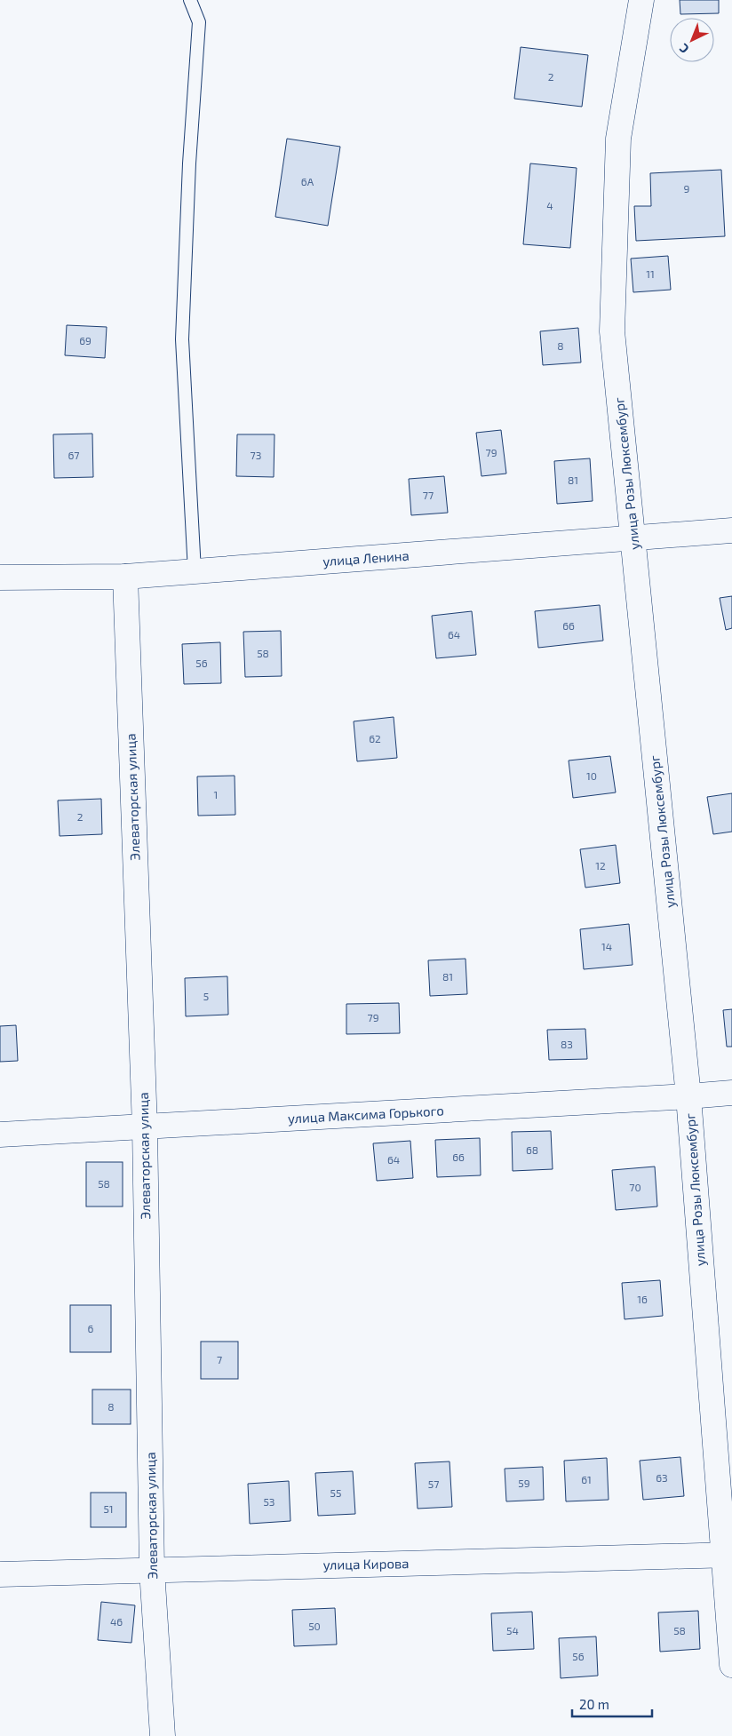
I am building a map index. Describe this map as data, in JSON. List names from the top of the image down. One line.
{"streets":{"street":["улица Розы Люксембург","улица Ленина","Элеваторская улица","улица Максима Горького","улица Кирова"]},"crossings":[["улица Розы Люксембург","улица Ленина"],["улица Розы Люксембург","улица Максима Горького"],["улица Розы Люксембург","улица Кирова"],["улица Ленина","Элеваторская улица"],["Элеваторская улица","улица Максима Горького"],["Элеваторская улица","улица Кирова"]],"house_numbers":["2","6А","9","4","11","69","8","79","67","73","81","77","66","64","58","56","62","10","1","2","12","14","81","5","79","83","68","66","64","58","70","16","6","7","8","63","61","59","57","55","53","51","46","50","54","58","56"],"scale_bar":"20 m","north":"bottom left"}
